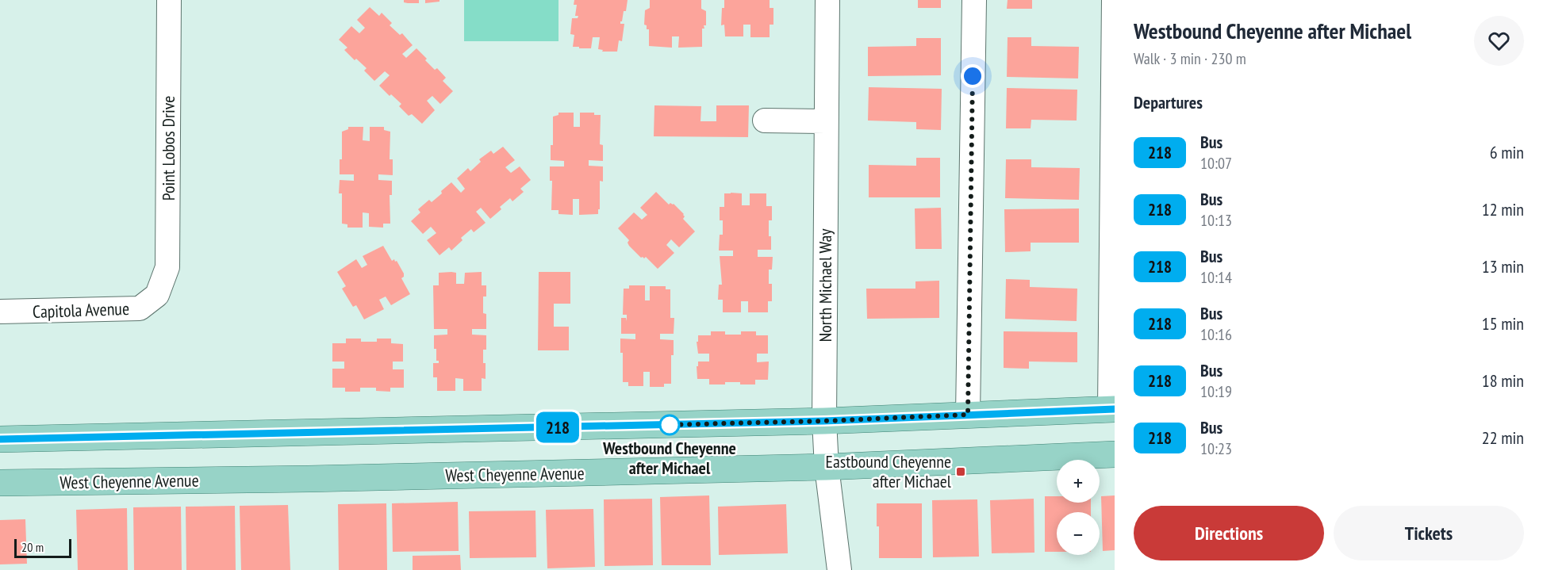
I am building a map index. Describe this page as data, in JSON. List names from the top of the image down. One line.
{"streets":{"main road":["West Cheyenne Avenue"],"street":["Point Lobos Drive","North Michael Way","Capitola Avenue"]},"crossings":[["Point Lobos Drive","Capitola Avenue"],["North Michael Way","West Cheyenne Avenue"]],"places":{"other":["Westbound Cheyenne after Michael"],"transit":["Eastbound Cheyenne after Michael"]},"lines":["bus line 218"],"scale_bar":"20 m","page":{"on_map":"218","heading":[["Westbound Cheyenne after Michael","Walk · 3 min · 230 m"],"Departures"],"list":[{"mark":"218","name":"Bus","note":"10:07","value":"6 min"},{"mark":"218","name":"Bus","note":"10:13","value":"12 min"},{"mark":"218","name":"Bus","note":"10:14","value":"13 min"},{"mark":"218","name":"Bus","note":"10:16","value":"15 min"},{"mark":"218","name":"Bus","note":"10:19","value":"18 min"},{"mark":"218","name":"Bus","note":"10:23","value":"22 min"}],"map_buttons":["+","−"],"buttons":["Directions","Tickets"],"scale":"20 m"}}
